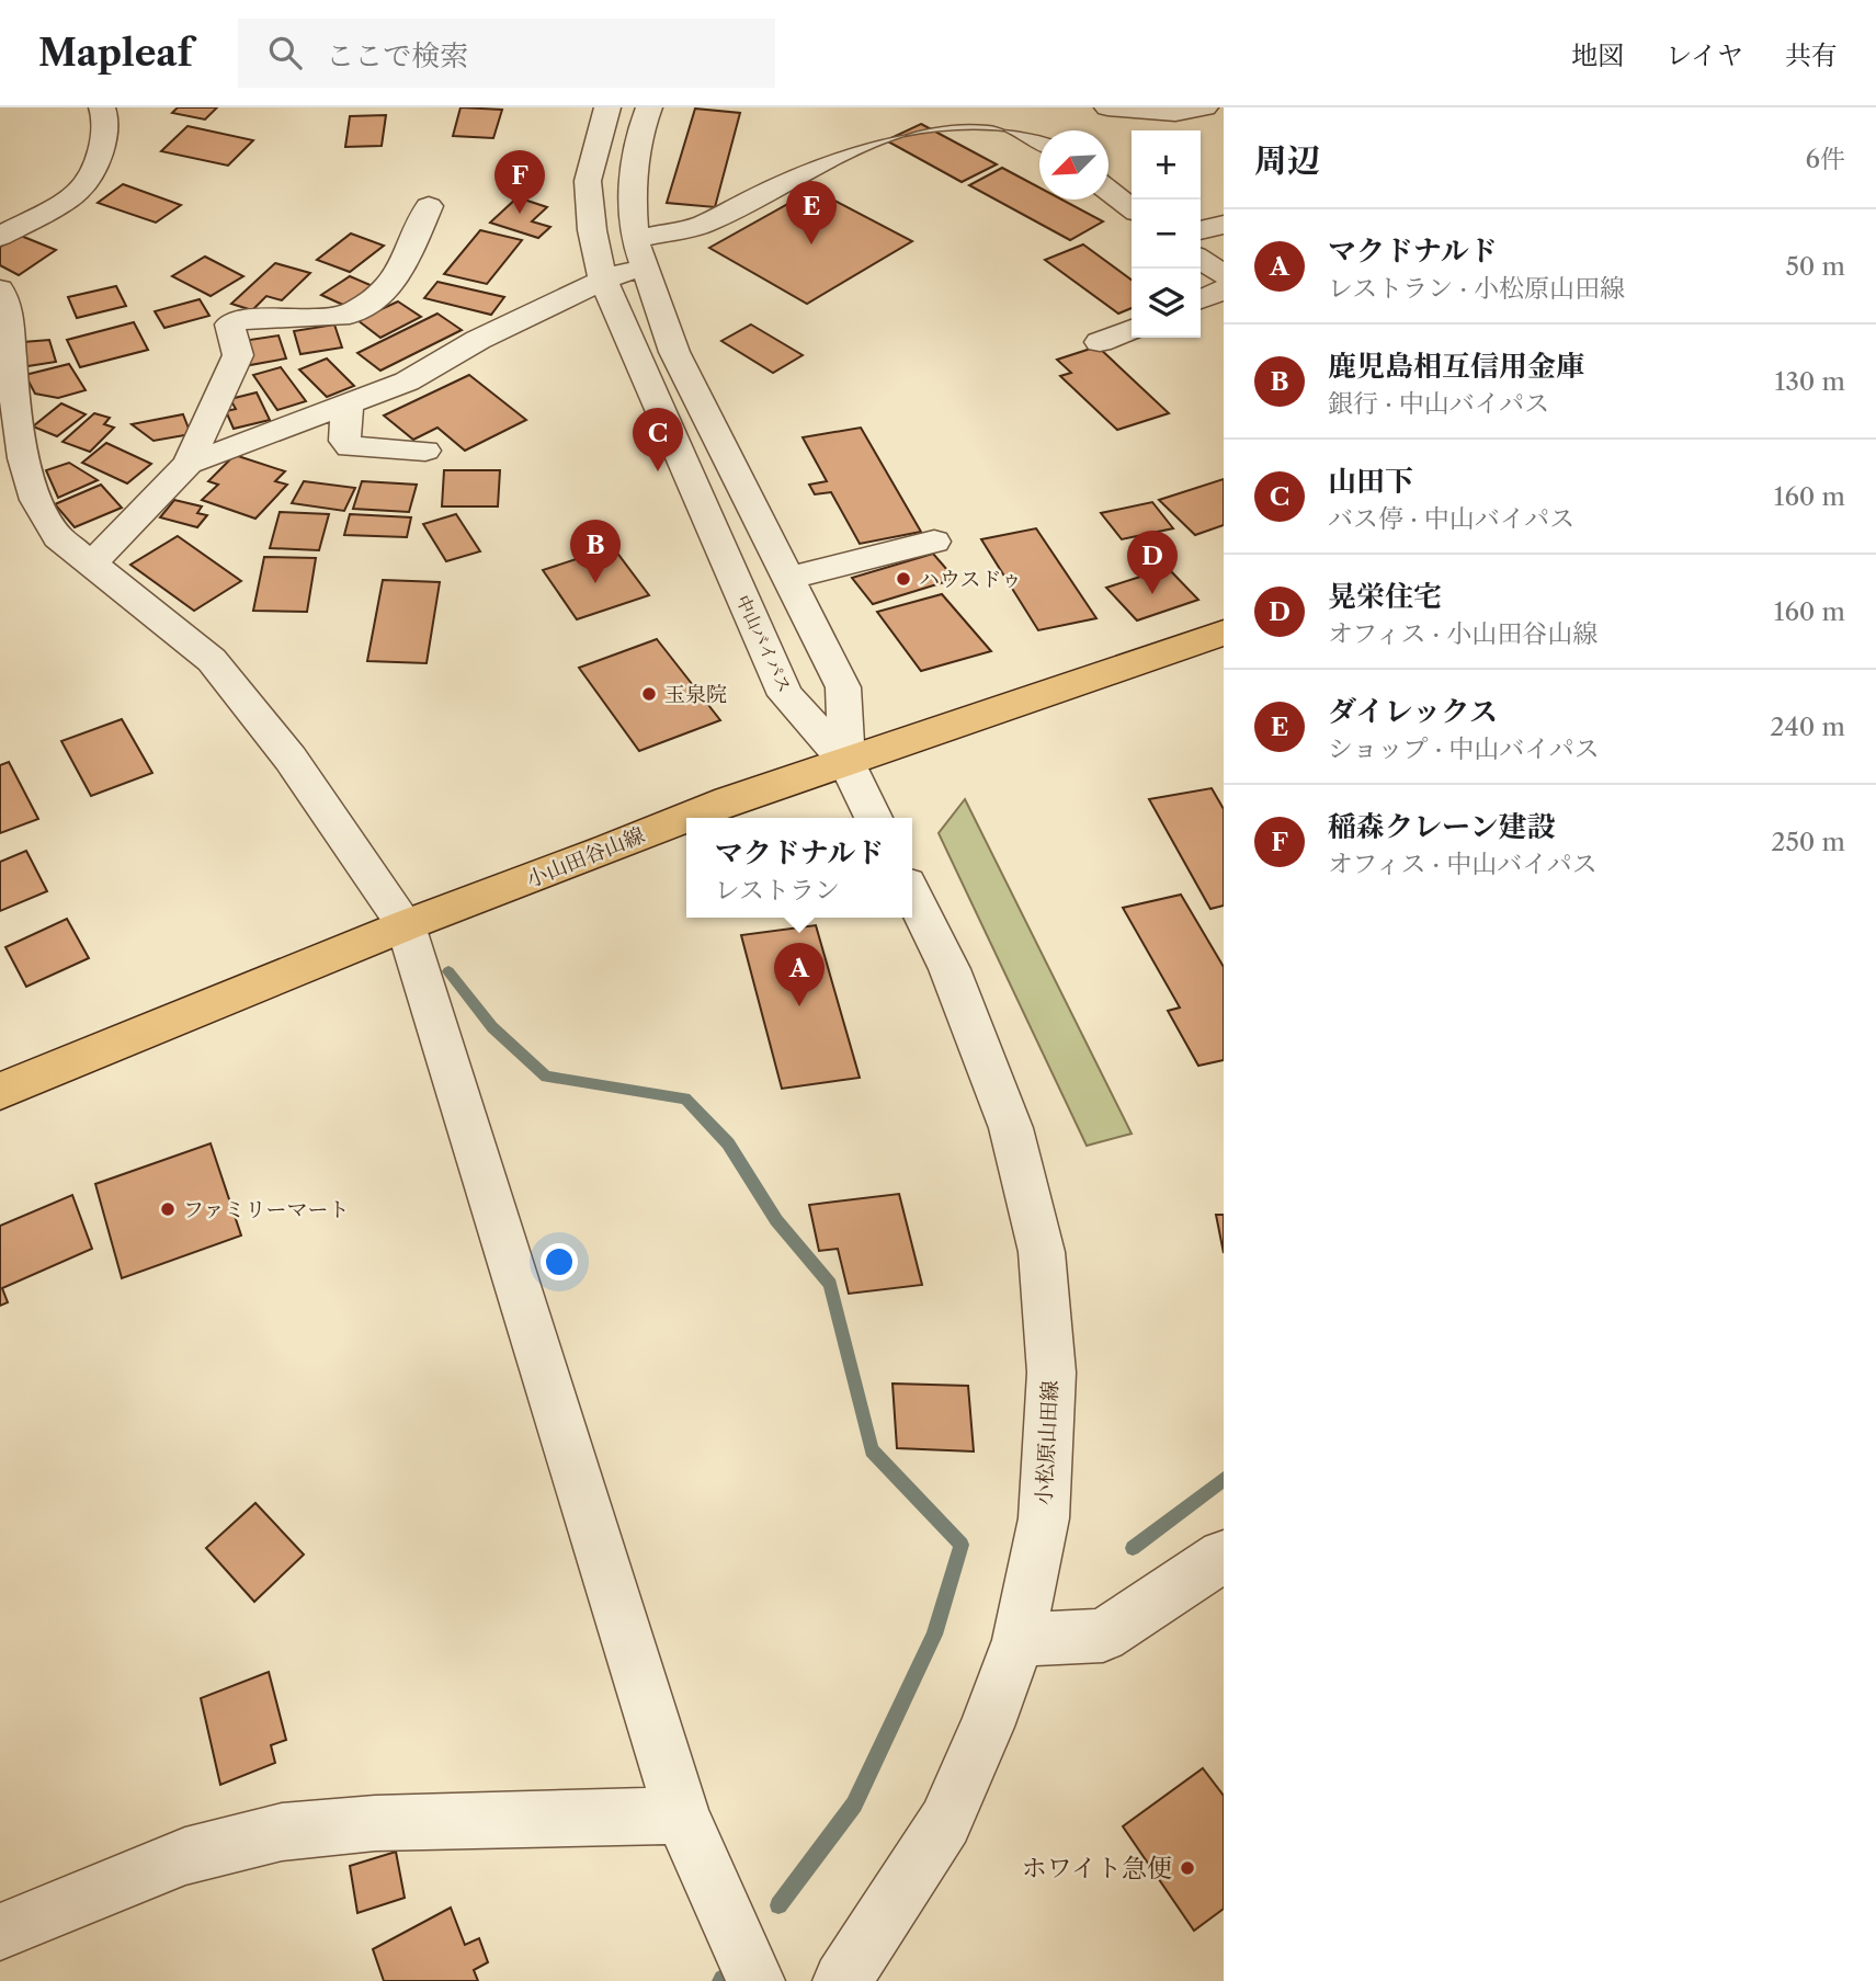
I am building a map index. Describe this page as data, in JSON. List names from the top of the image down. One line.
{"streets":{"main road":["小山田谷山線"],"street":["中山バイパス","小松原山田線"]},"crossings":[["中山バイパス","小山田谷山線"]],"places":["ハウスドゥ","玉泉院","ファミリーマート","ホワイト急便"],"north":"bottom left","page":{"header":"Mapleaf","search":"ここで検索","nav":["地図","レイヤ","共有"],"heading":["周辺","6件"],"map_buttons":["+","−"],"pins":["F","E","C","B","D","A"],"list":[{"mark":"A","name":"マクドナルド","note":"レストラン · 小松原山田線","value":"50 m"},{"mark":"B","name":"鹿児島相互信用金庫","note":"銀行 · 中山バイパス","value":"130 m"},{"mark":"C","name":"山田下","note":"バス停 · 中山バイパス","value":"160 m"},{"mark":"D","name":"晃栄住宅","note":"オフィス · 小山田谷山線","value":"160 m"},{"mark":"E","name":"ダイレックス","note":"ショップ · 中山バイパス","value":"240 m"},{"mark":"F","name":"稲森クレーン建設","note":"オフィス · 中山バイパス","value":"250 m"}],"popup":["マクドナルド","レストラン"]}}
